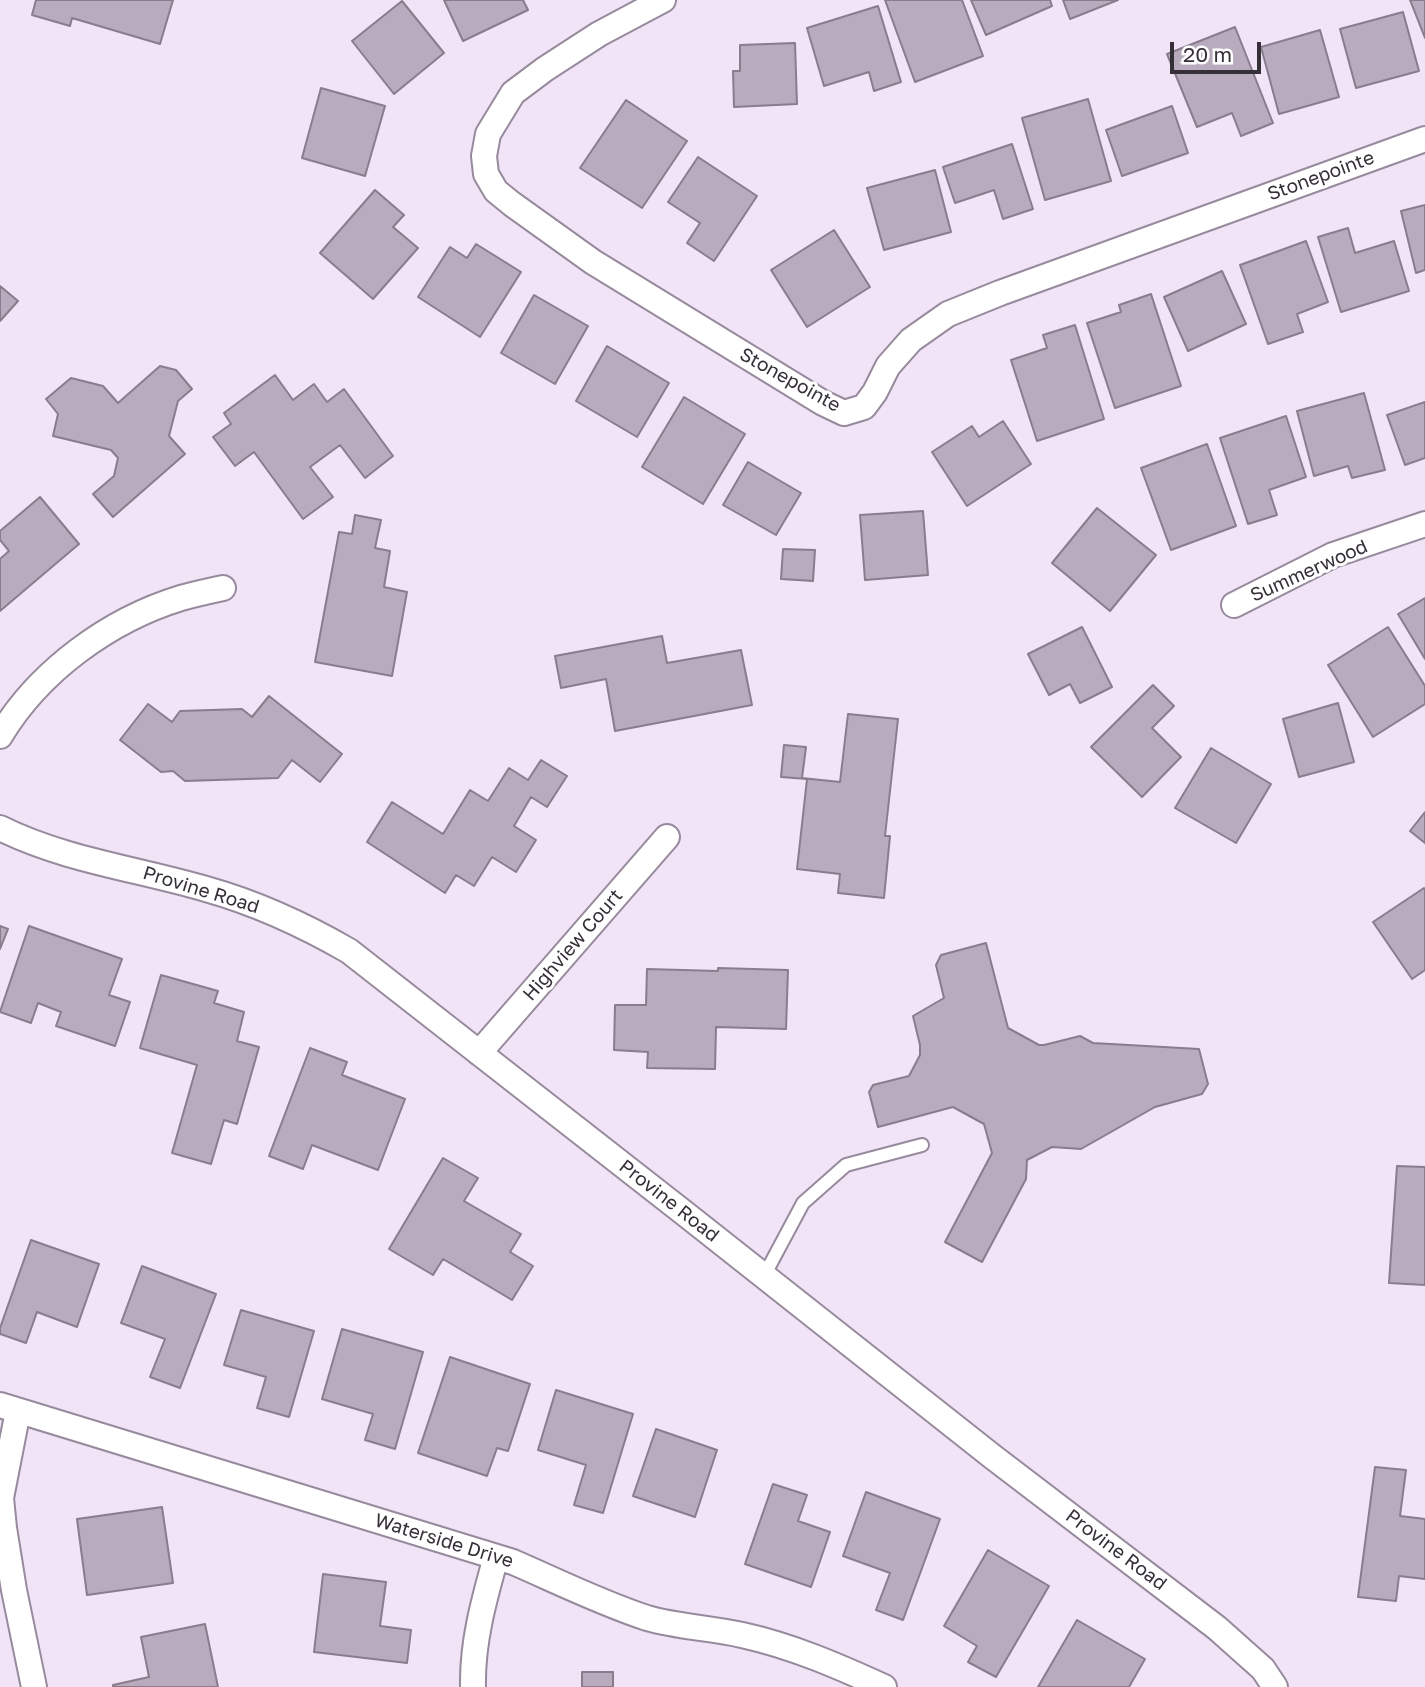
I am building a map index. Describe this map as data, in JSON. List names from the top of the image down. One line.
{"streets":{"street":["Stonepointe","Summerwood","Provine Road","Highview Court","Waterside Drive"]},"crossings":[["Provine Road","Highview Court"]],"scale_bar":"20 m"}
